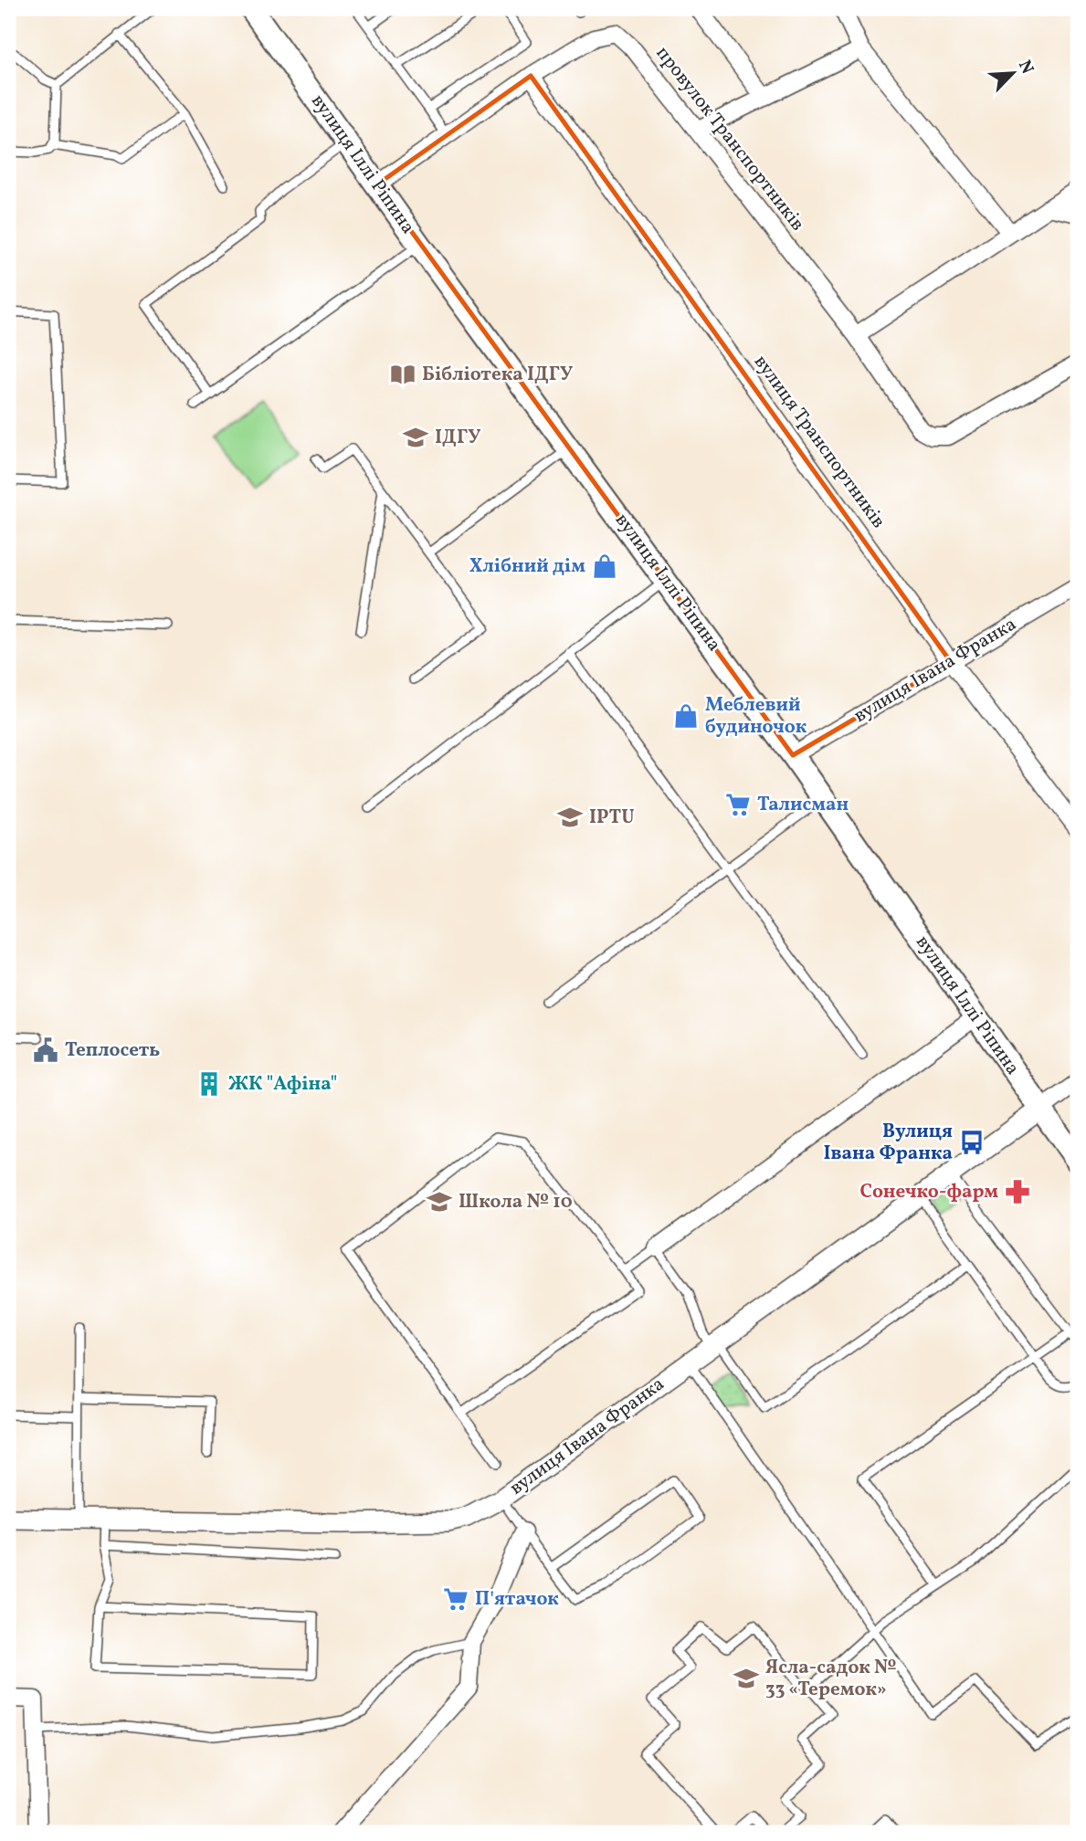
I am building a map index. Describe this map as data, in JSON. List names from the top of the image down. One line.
{"streets":{"main road":["вулиця Іллі Ріпина"],"street":["провулок Транспортників","вулиця Транспортників","вулиця Івана Франка"]},"crossings":[["провулок Транспортників","вулиця Іллі Ріпина"],["провулок Транспортників","вулиця Транспортників"],["вулиця Іллі Ріпина","вулиця Івана Франка"],["вулиця Транспортників","вулиця Івана Франка"]],"places":{"library":["Бібліотека ІДГУ"],"school or university":["ІДГУ","IPTU","Школа № 10","Ясла-садок № 33 «Теремок»"],"shop":["Хлібний дім","Меблевий будиночок"],"supermarket":["Талисман","П'ятачок"],"public building":["Теплосеть"],"building":["ЖК \"Афіна\""],"bus stop":["Вулиця Івана Франка"],"pharmacy":["Сонечко-фарм"]},"north":"top right"}
